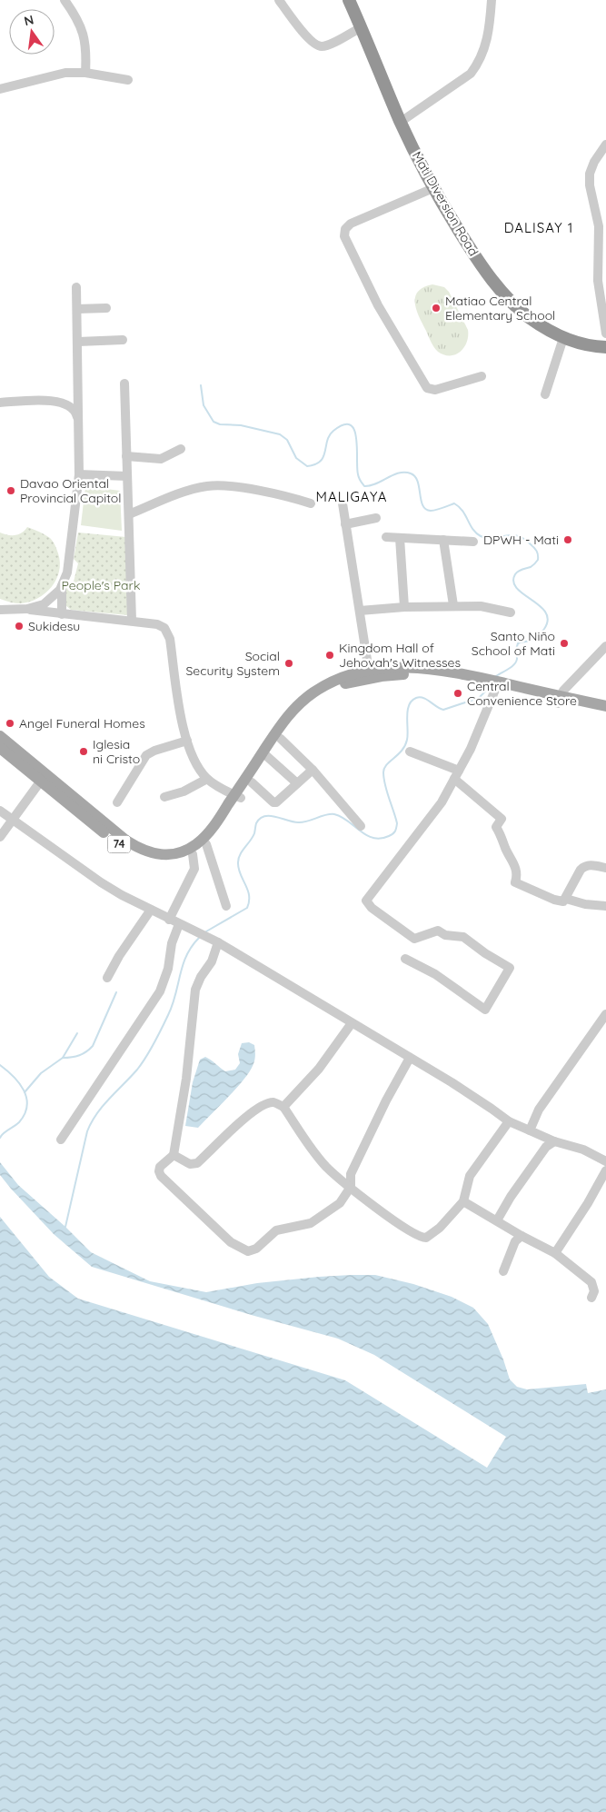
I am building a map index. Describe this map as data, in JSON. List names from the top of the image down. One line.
{"streets":{"highway":["Mati Diversion Road"],"main road":["74"]},"districts":["DALISAY 1","MALIGAYA"],"parks":["People's Park"],"places":["Matiao Central Elementary School","Davao Oriental Provincial Capitol","DPWH - Mati","Sukidesu","Santo Niño School of Mati","Kingdom Hall of Jehovah's Witnesses","Social Security System","Central Convenience Store","Angel Funeral Homes","Iglesia ni Cristo"],"north":"top"}
